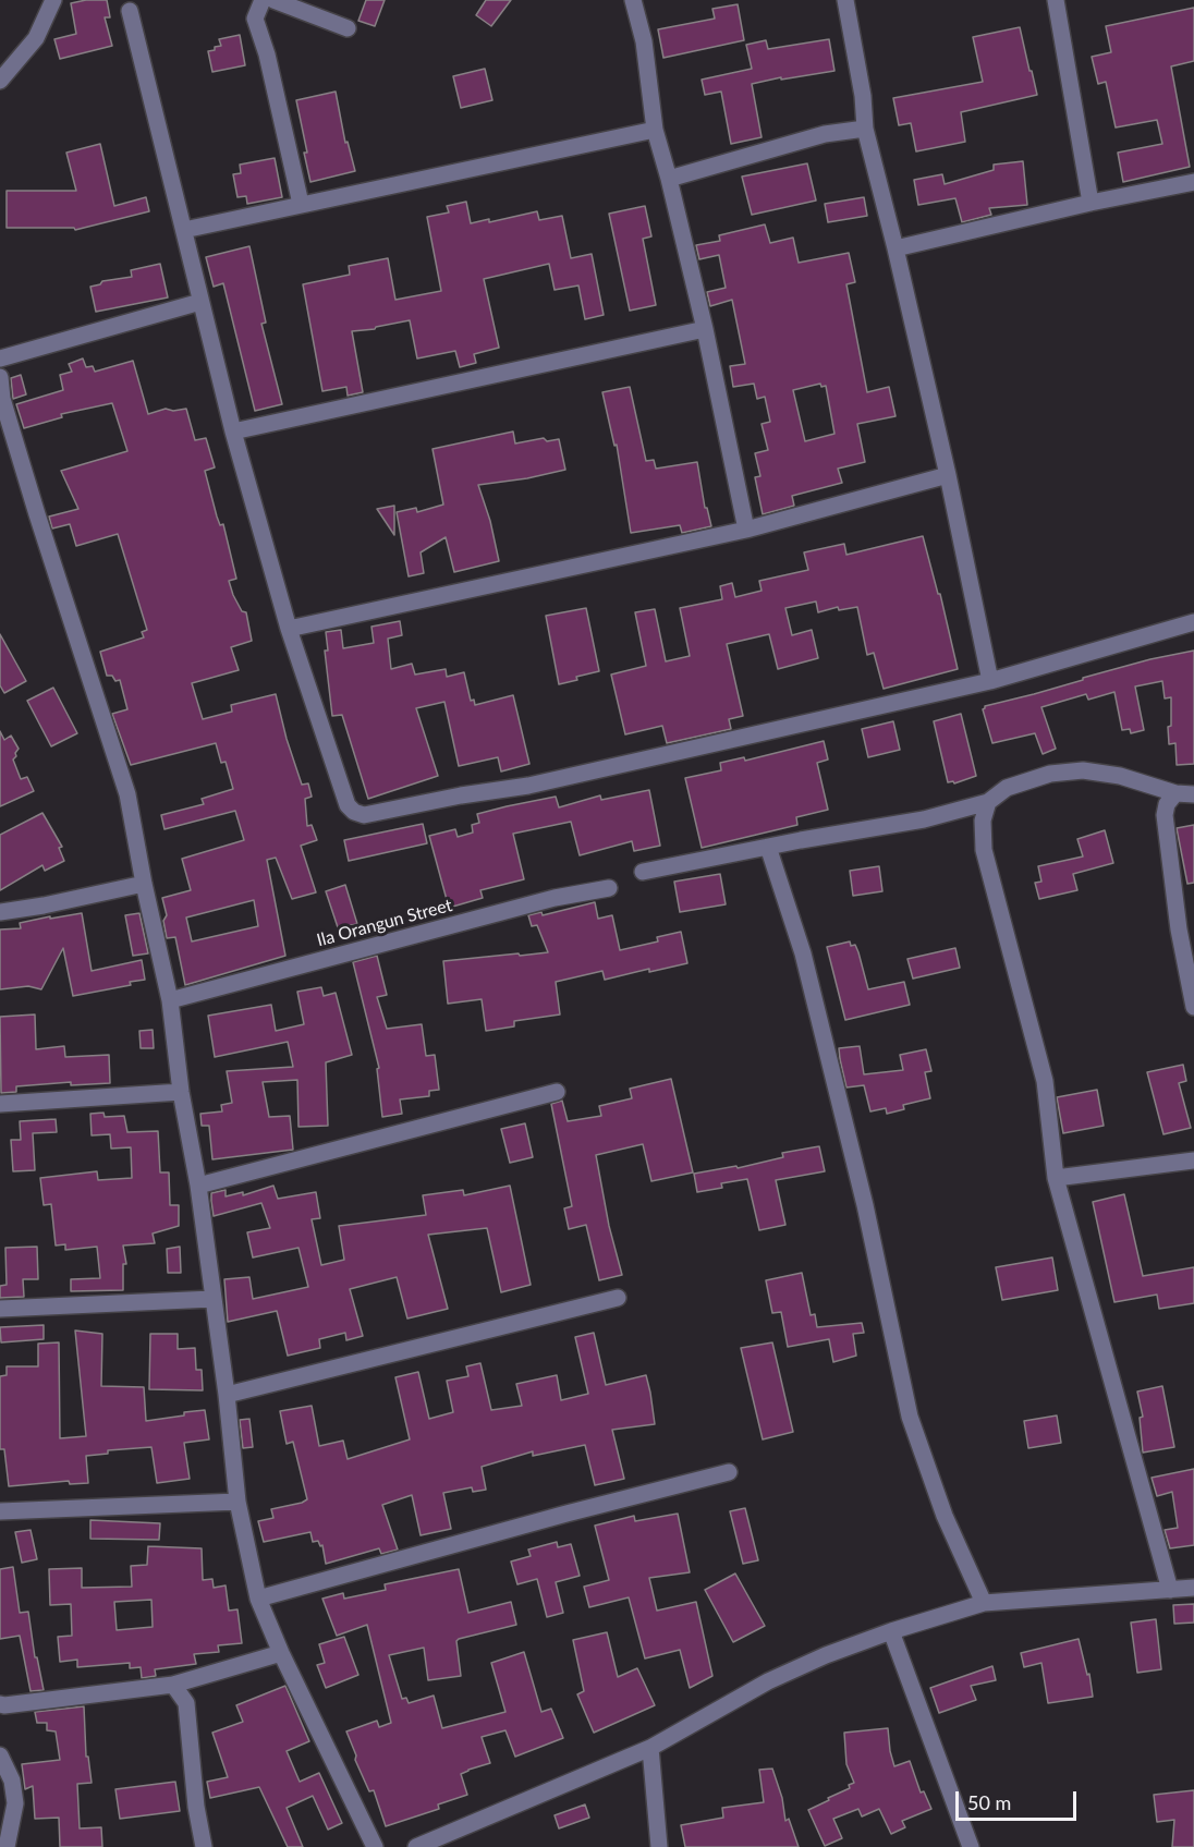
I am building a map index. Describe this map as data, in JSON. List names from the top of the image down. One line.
{"streets":{"street":["Ila Orangun Street"]},"scale_bar":"50 m"}
